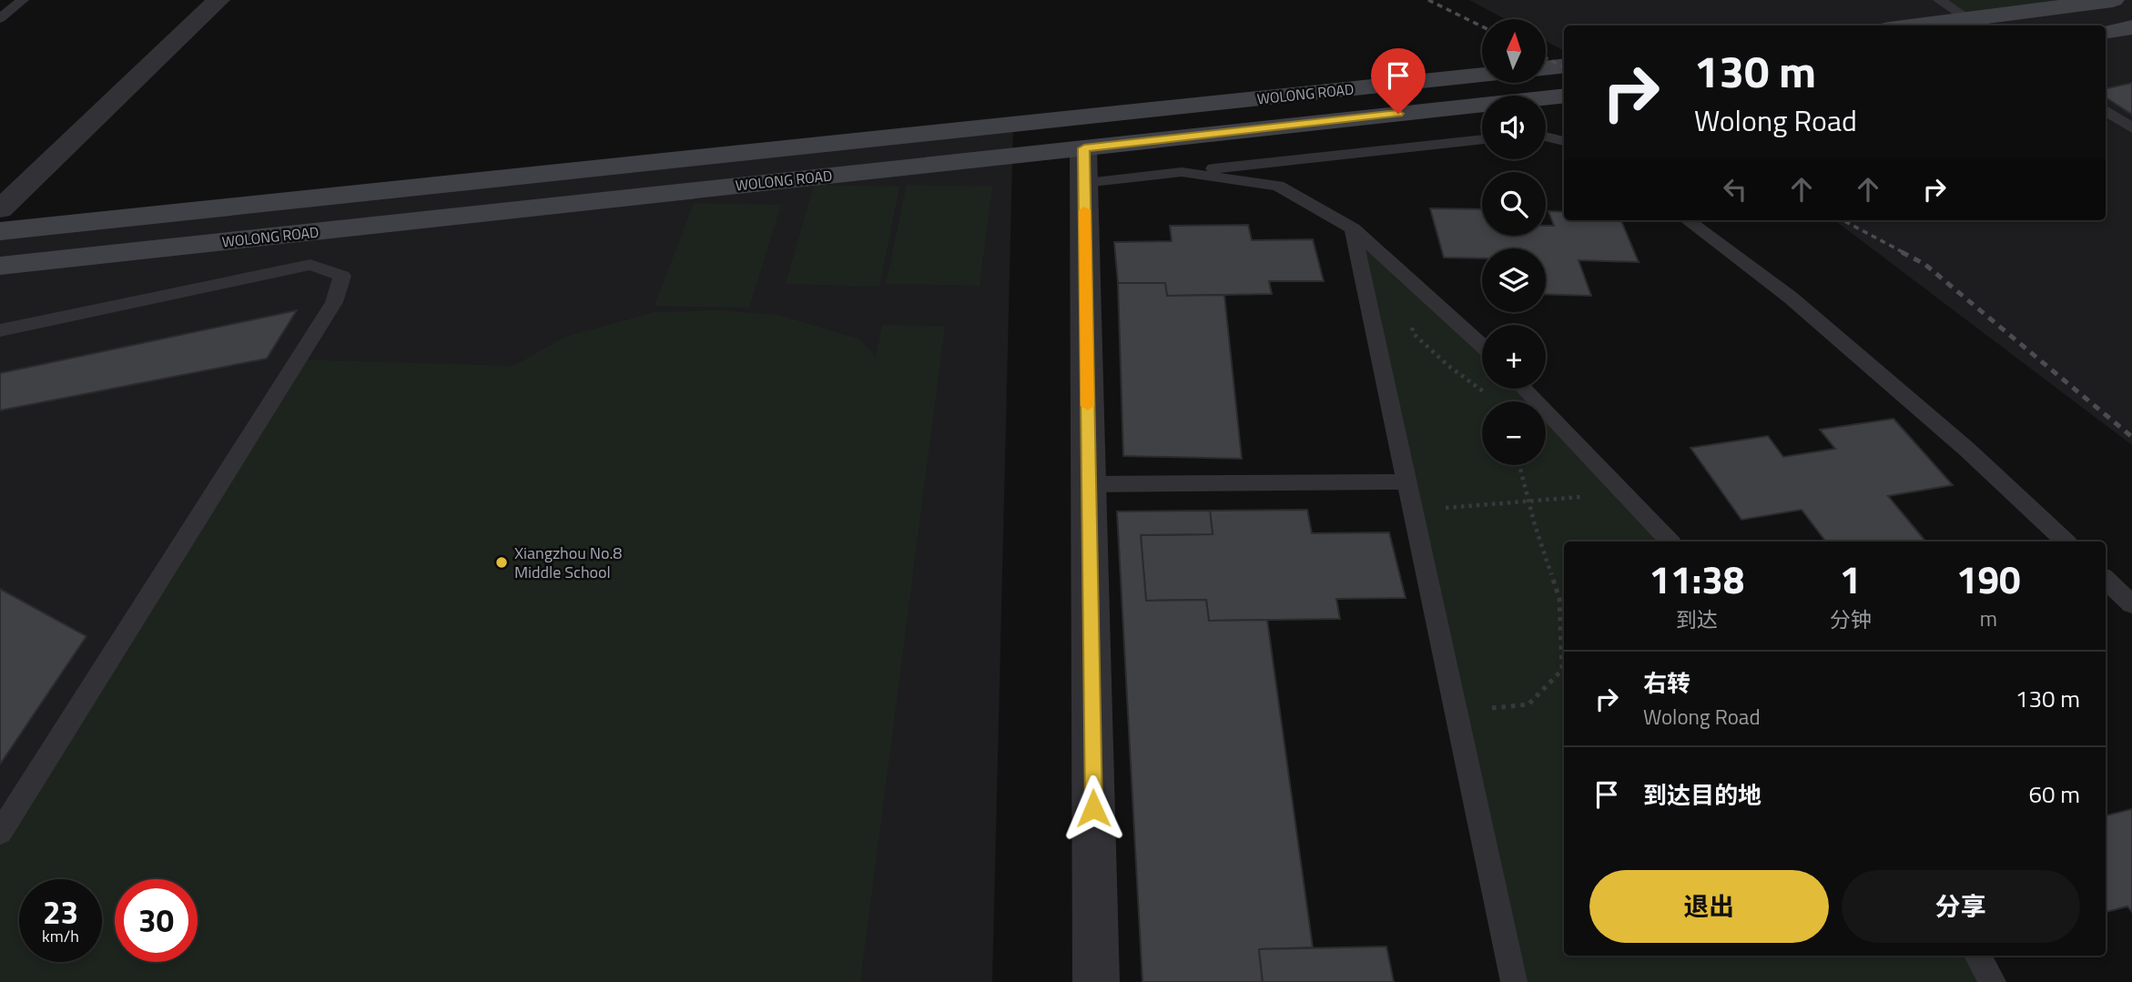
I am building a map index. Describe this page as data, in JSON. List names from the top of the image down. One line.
{"streets":{"main road":["WOLONG ROAD"]},"places":["Xiangzhou No.8 Middle School"],"north":"top","page":{"map_buttons":["+","−"],"turn":["130 m","Wolong Road"],"eta":["11:38","到达","1","分钟","190","m"],"list":[{"name":"右转","note":"Wolong Road","value":"130 m"},{"name":"到达目的地","value":"60 m"}],"buttons":["退出","分享"],"speed":"23 km/h","limit":"30"}}
